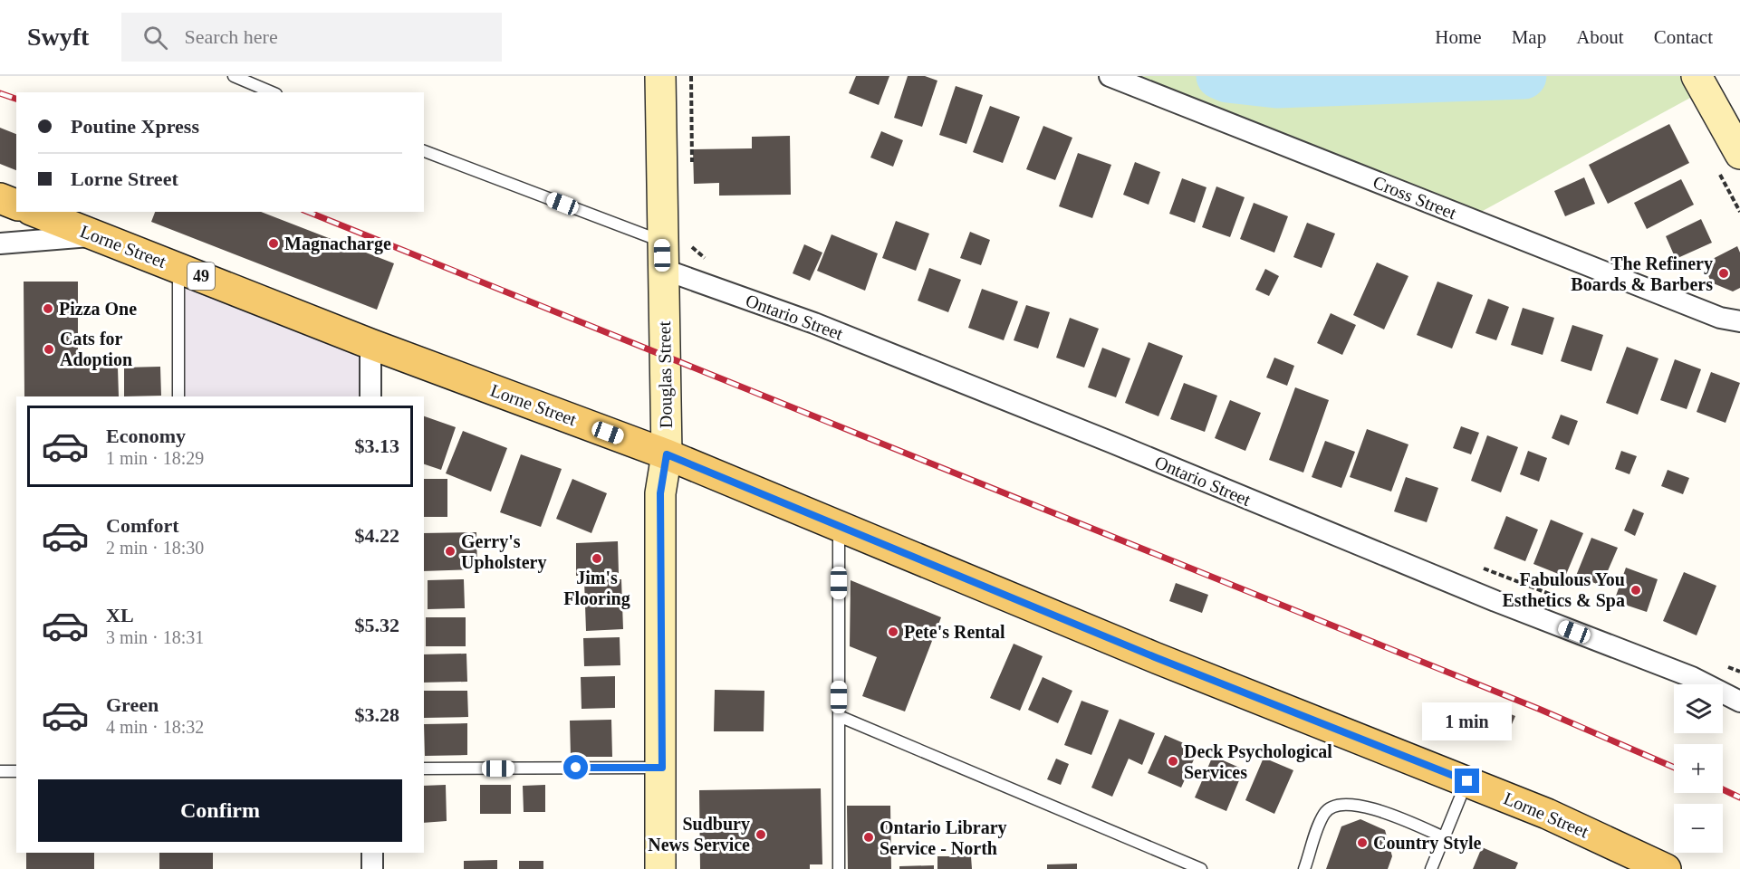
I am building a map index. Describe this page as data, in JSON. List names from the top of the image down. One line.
{"streets":{"main road":["Lorne Street","49"],"street":["Cross Street","Ontario Street","Douglas Street"]},"crossings":[["Lorne Street","Douglas Street"],["Ontario Street","Douglas Street"]],"places":["Magnacharge","The Refinery Boards & Barbers","Pizza One","Cats for Adoption","Gerry's Upholstery","Jim's Flooring","Fabulous You Esthetics & Spa","Pete's Rental","Deck Psychological Services","Sudbury News Service","Ontario Library Service - North","Country Style"],"page":{"header":"Swyft","search":"Search here","nav":["Home","Map","About","Contact"],"banner":["Poutine Xpress","Lorne Street"],"list":[{"name":"Economy","note":"1 min · 18:29","value":"$3.13"},{"name":"Comfort","note":"2 min · 18:30","value":"$4.22"},{"name":"XL","note":"3 min · 18:31","value":"$5.32"},{"name":"Green","note":"4 min · 18:32","value":"$3.28"}],"map_buttons":["+","−"],"bubble":"1 min","buttons":"Confirm"}}
